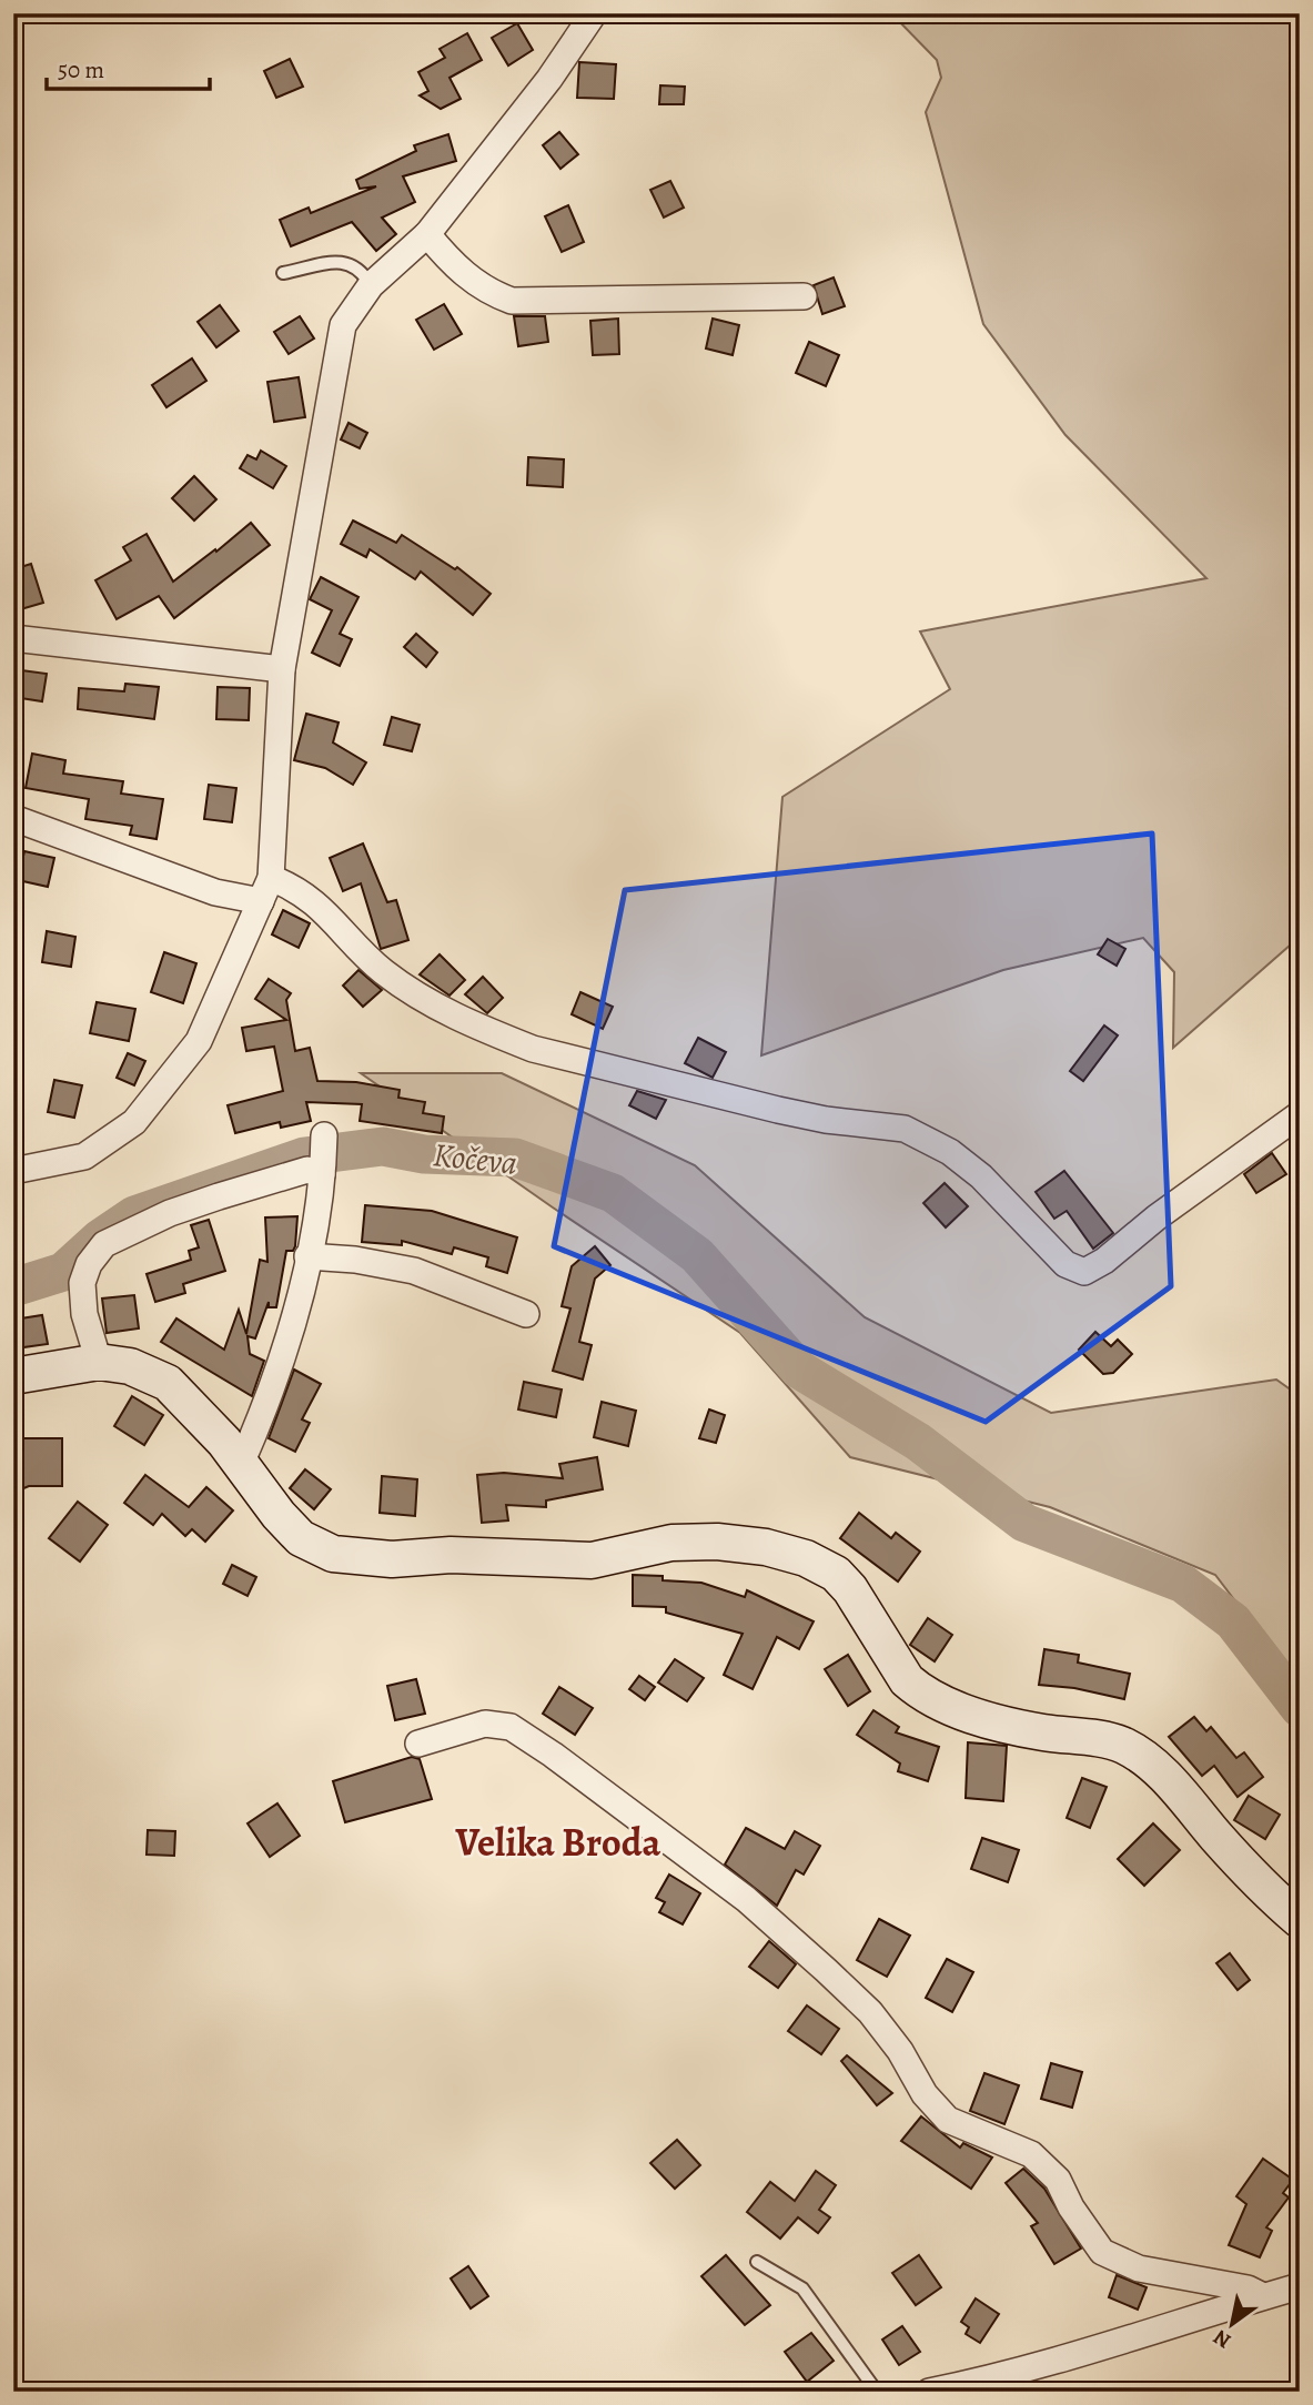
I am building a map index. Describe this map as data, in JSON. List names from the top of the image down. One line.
{"districts":["Velika Broda"],"water":["Kočeva"],"scale_bar":"50 m","north":"bottom left"}
